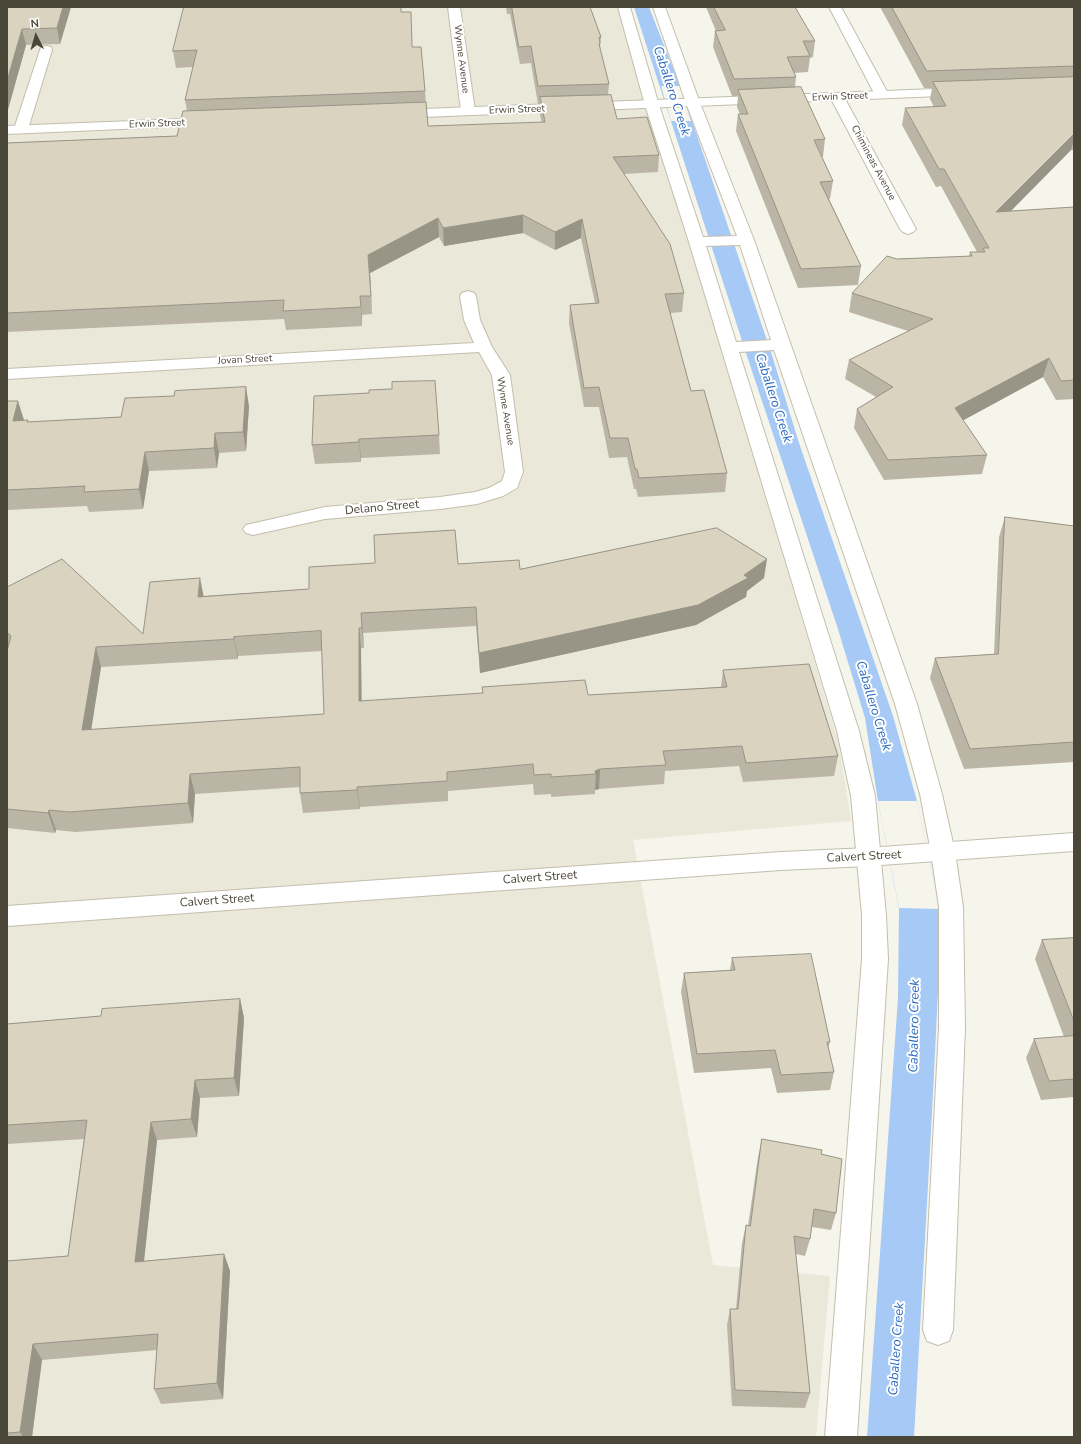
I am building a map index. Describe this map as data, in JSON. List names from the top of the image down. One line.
{"streets":{"street":["Wynne Avenue","Erwin Street","Chimineas Avenue","Jovan Street","Delano Street","Calvert Street"]},"crossings":[["Wynne Avenue","Erwin Street"],["Wynne Avenue","Jovan Street"],["Wynne Avenue","Delano Street"],["Erwin Street","Chimineas Avenue"]],"water":["Caballero Creek"],"north":"top"}
